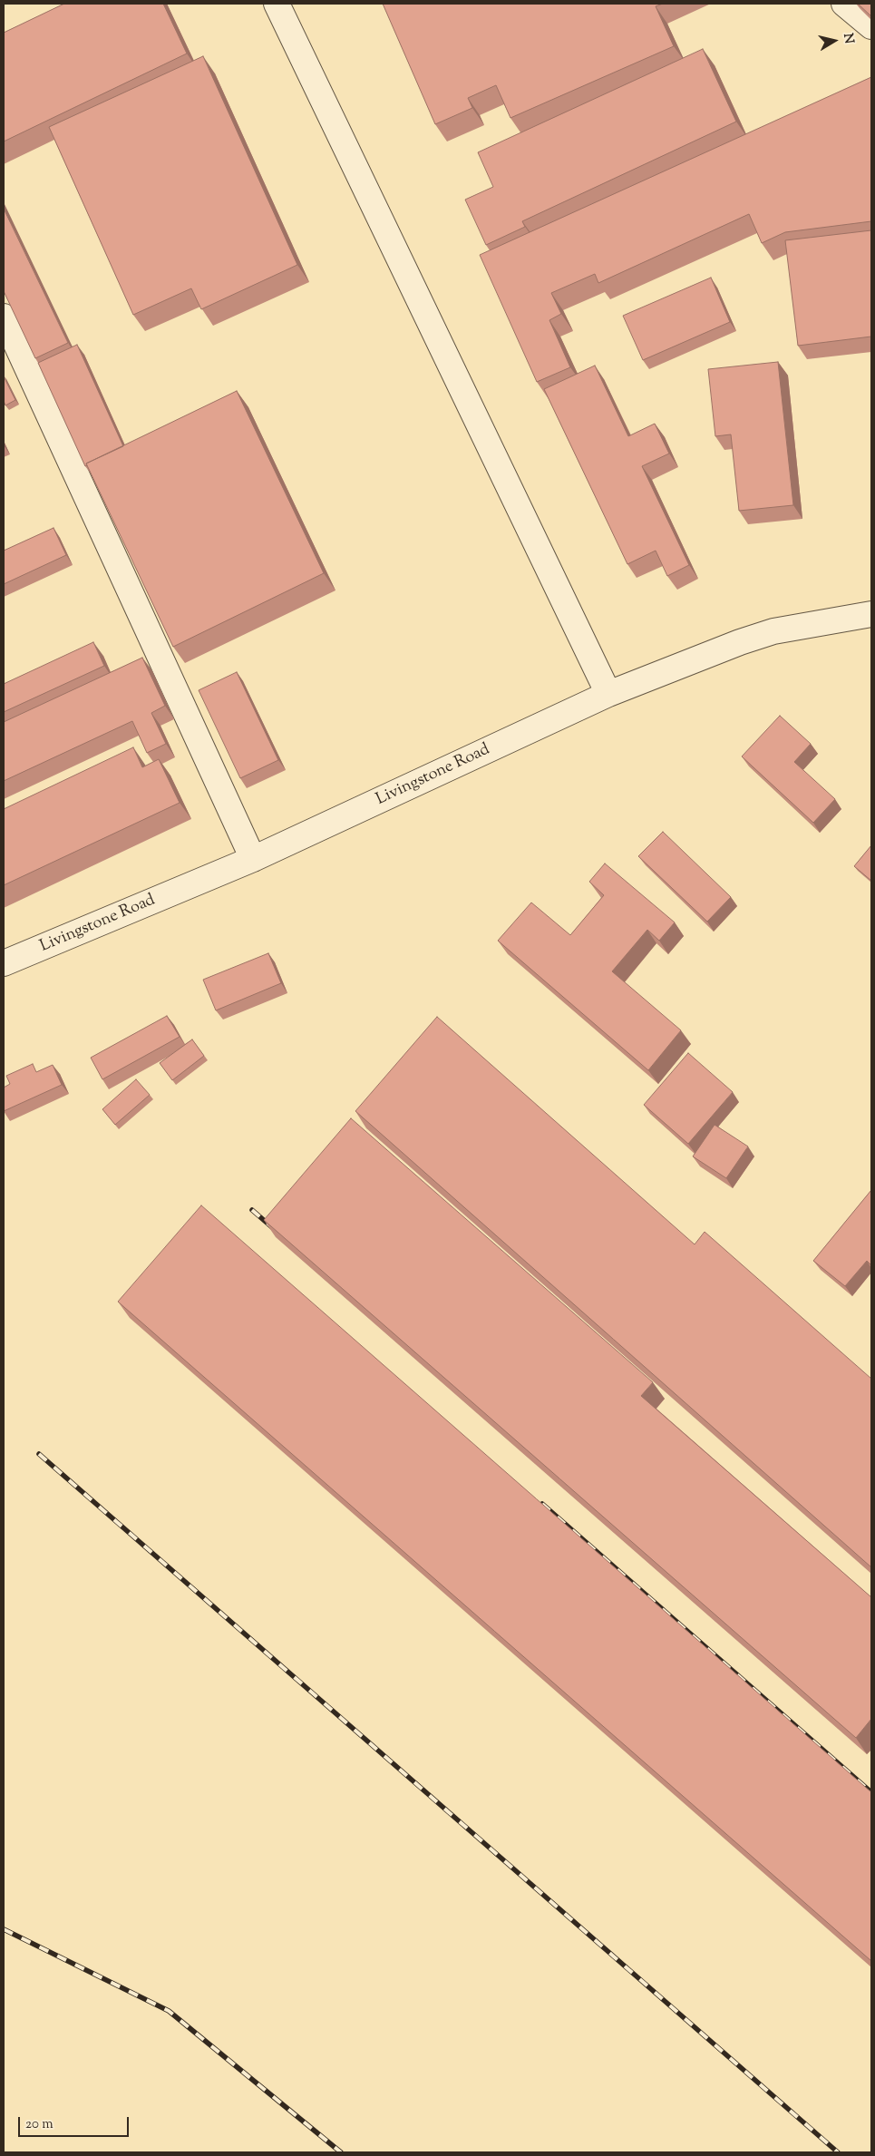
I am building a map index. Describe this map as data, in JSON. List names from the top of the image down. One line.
{"streets":{"street":["Livingstone Road"]},"scale_bar":"20 m","north":"right"}
